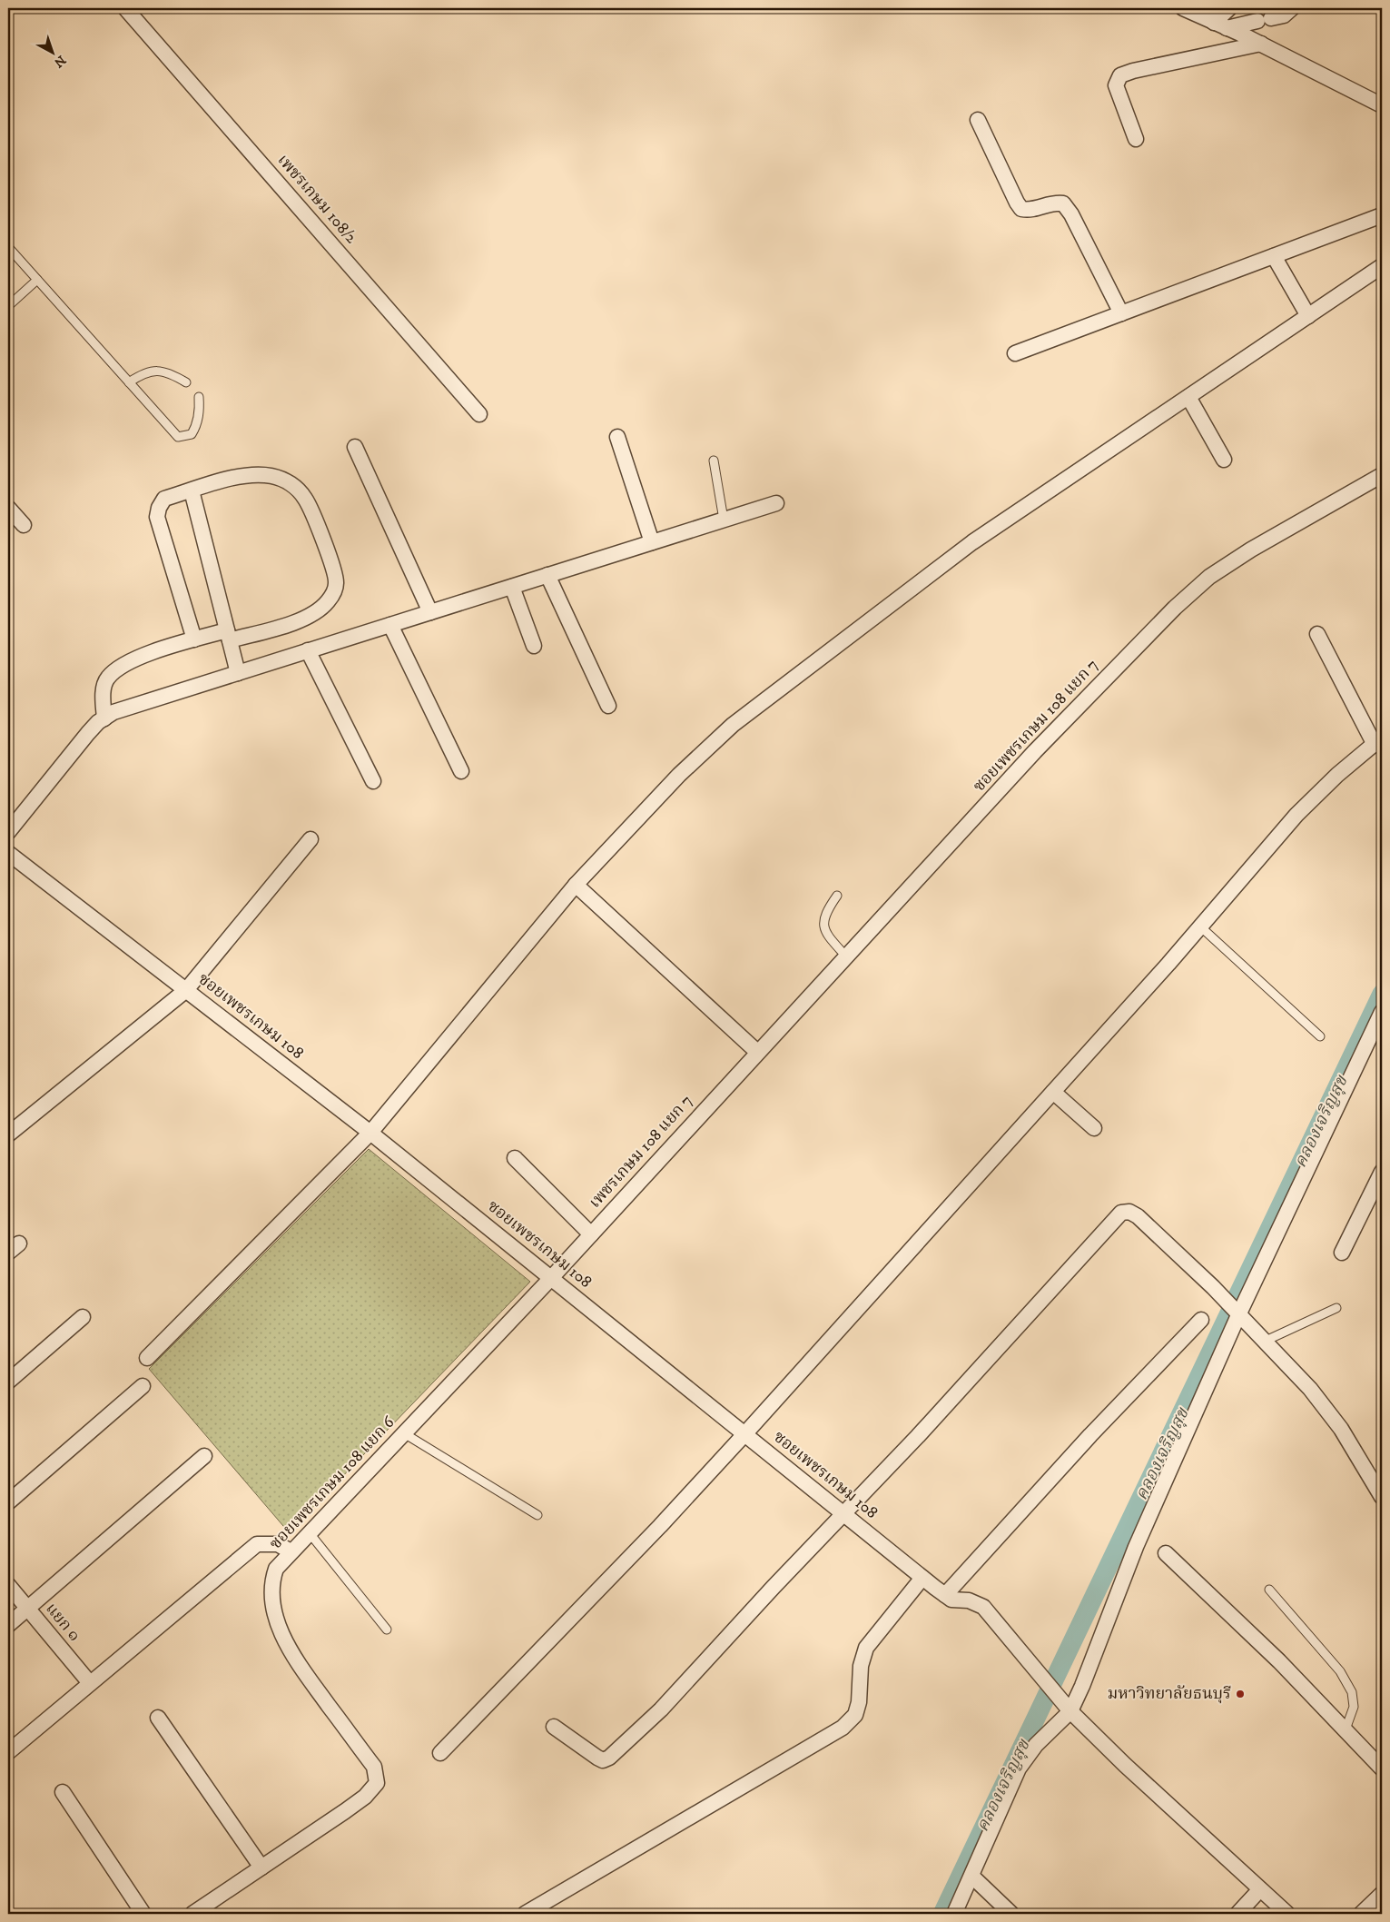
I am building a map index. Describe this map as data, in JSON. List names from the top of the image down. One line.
{"streets":{"street":["เพชรเกษม 108/2","ซอยเพชรเกษม 108 แยก 7","ซอยเพชรเกษม 108","เพชรเกษม 108 แยก 7","ซอยเพชรเกษม 108 แยก 6","แยก ๑"]},"crossings":[["ซอยเพชรเกษม 108 แยก 7","เพชรเกษม 108 แยก 7"],["ซอยเพชรเกษม 108","เพชรเกษม 108 แยก 7"],["ซอยเพชรเกษม 108","ซอยเพชรเกษม 108 แยก 6"],["เพชรเกษม 108 แยก 7","ซอยเพชรเกษม 108 แยก 6"]],"water":["คลองเจริญสุข"],"places":["มหาวิทยาลัยธนบุรี"],"north":"bottom right"}
